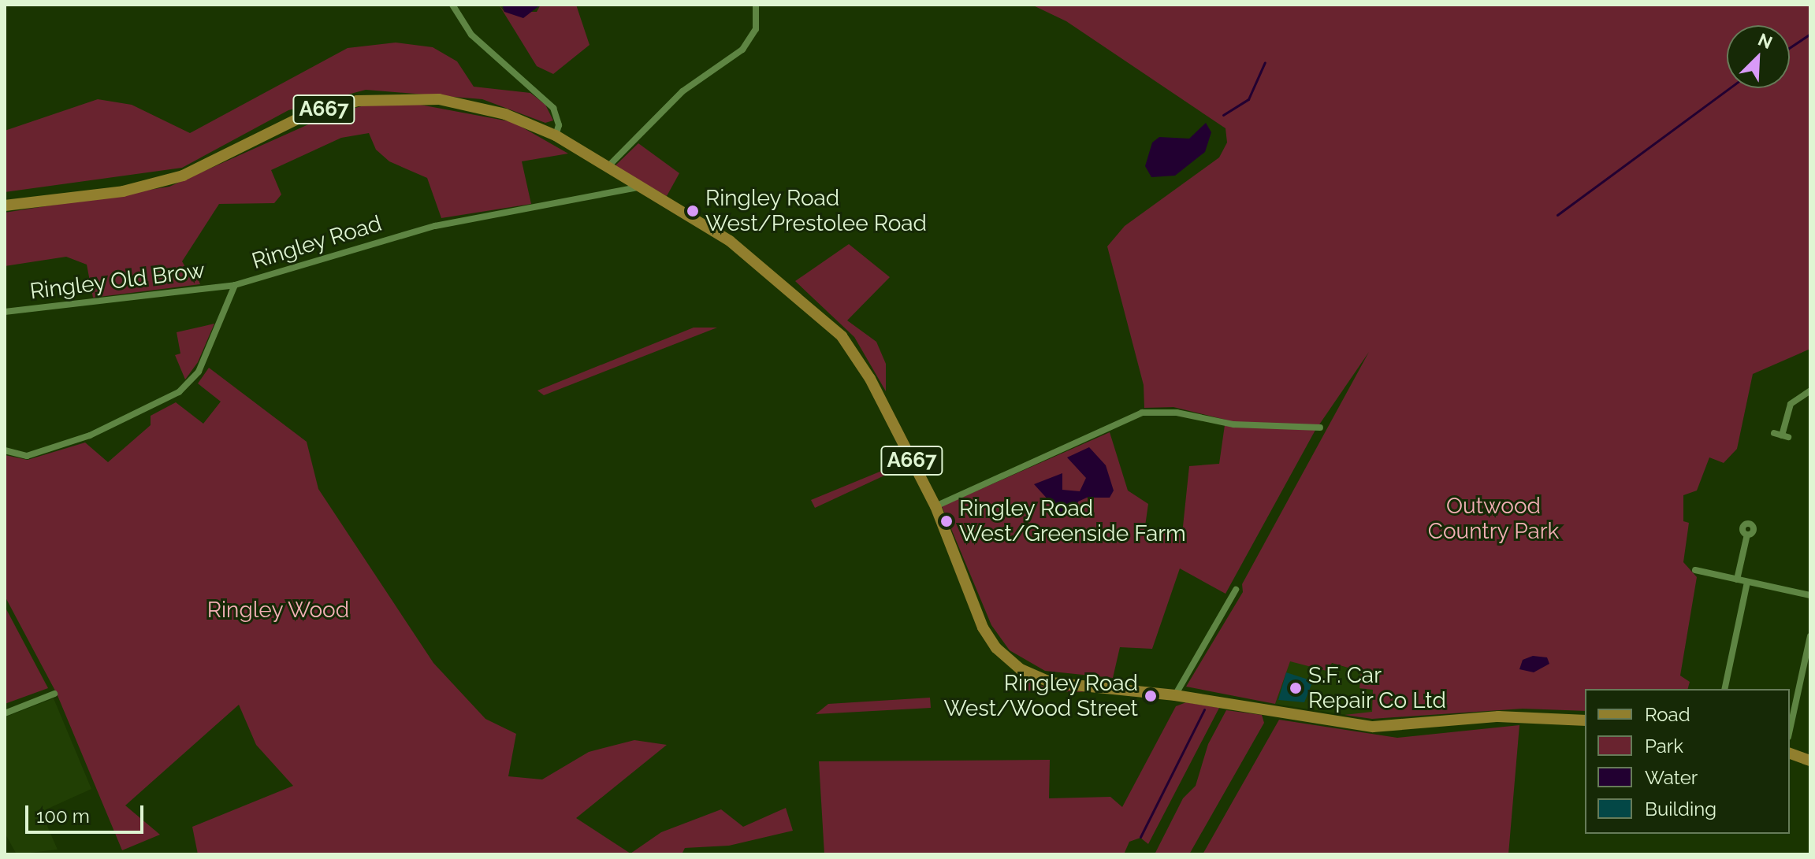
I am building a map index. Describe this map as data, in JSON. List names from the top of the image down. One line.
{"streets":{"main road":["A667"],"street":["Ringley Road","Ringley Old Brow"]},"crossings":[["A667","Ringley Road"],["Ringley Road","Ringley Old Brow"]],"parks":["Outwood Country Park","Ringley Wood"],"places":["Ringley Road West/Prestolee Road","Ringley Road West/Greenside Farm","S.F. Car Repair Co Ltd","Ringley Road West/Wood Street"],"legend":["Road","Park","Water","Building"],"scale_bar":"100 m","north":"top right"}
